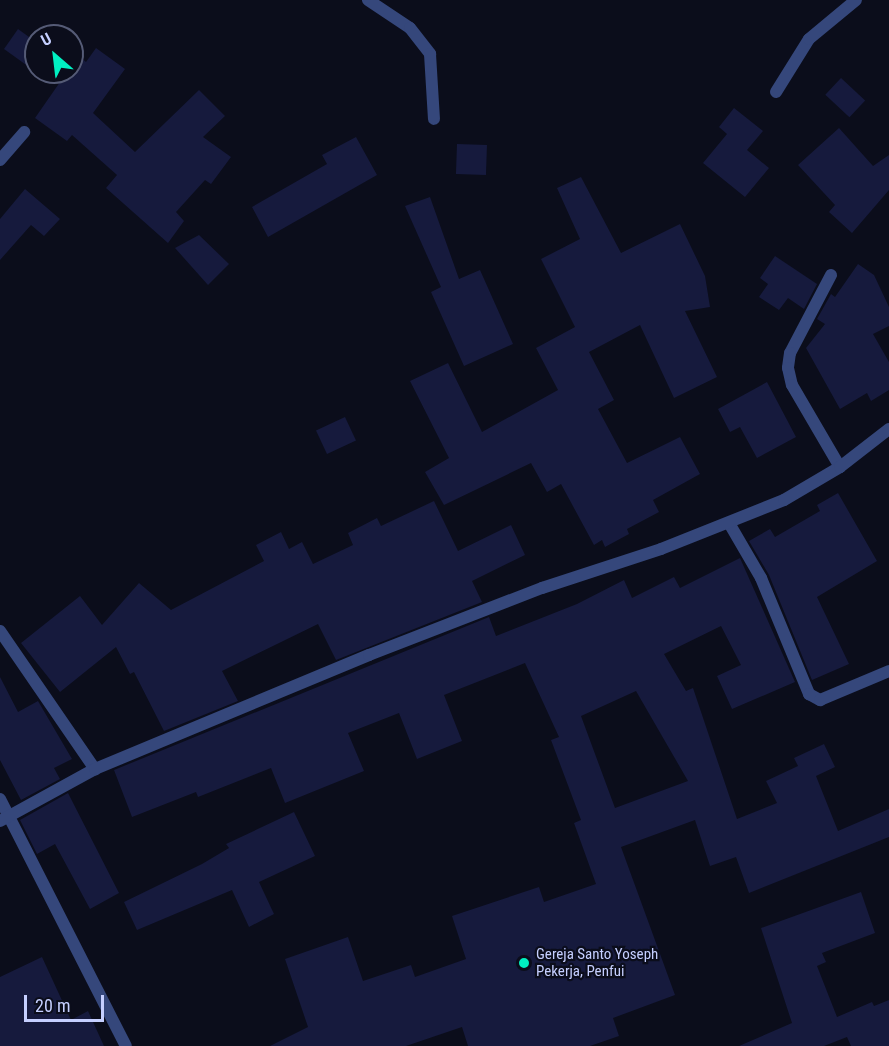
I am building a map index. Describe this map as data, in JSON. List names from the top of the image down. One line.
{"places":["Gereja Santo Yoseph Pekerja, Penfui"],"scale_bar":"20 m","north":"top left"}
